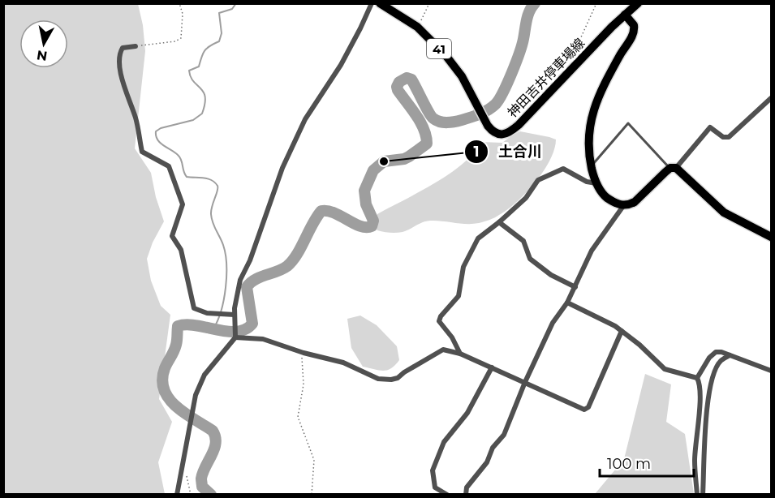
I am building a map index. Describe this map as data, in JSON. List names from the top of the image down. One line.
{"streets":{"main road":["41","神田吉井停車場線"]},"places":["土合川"],"scale_bar":"100 m","north":"bottom"}
